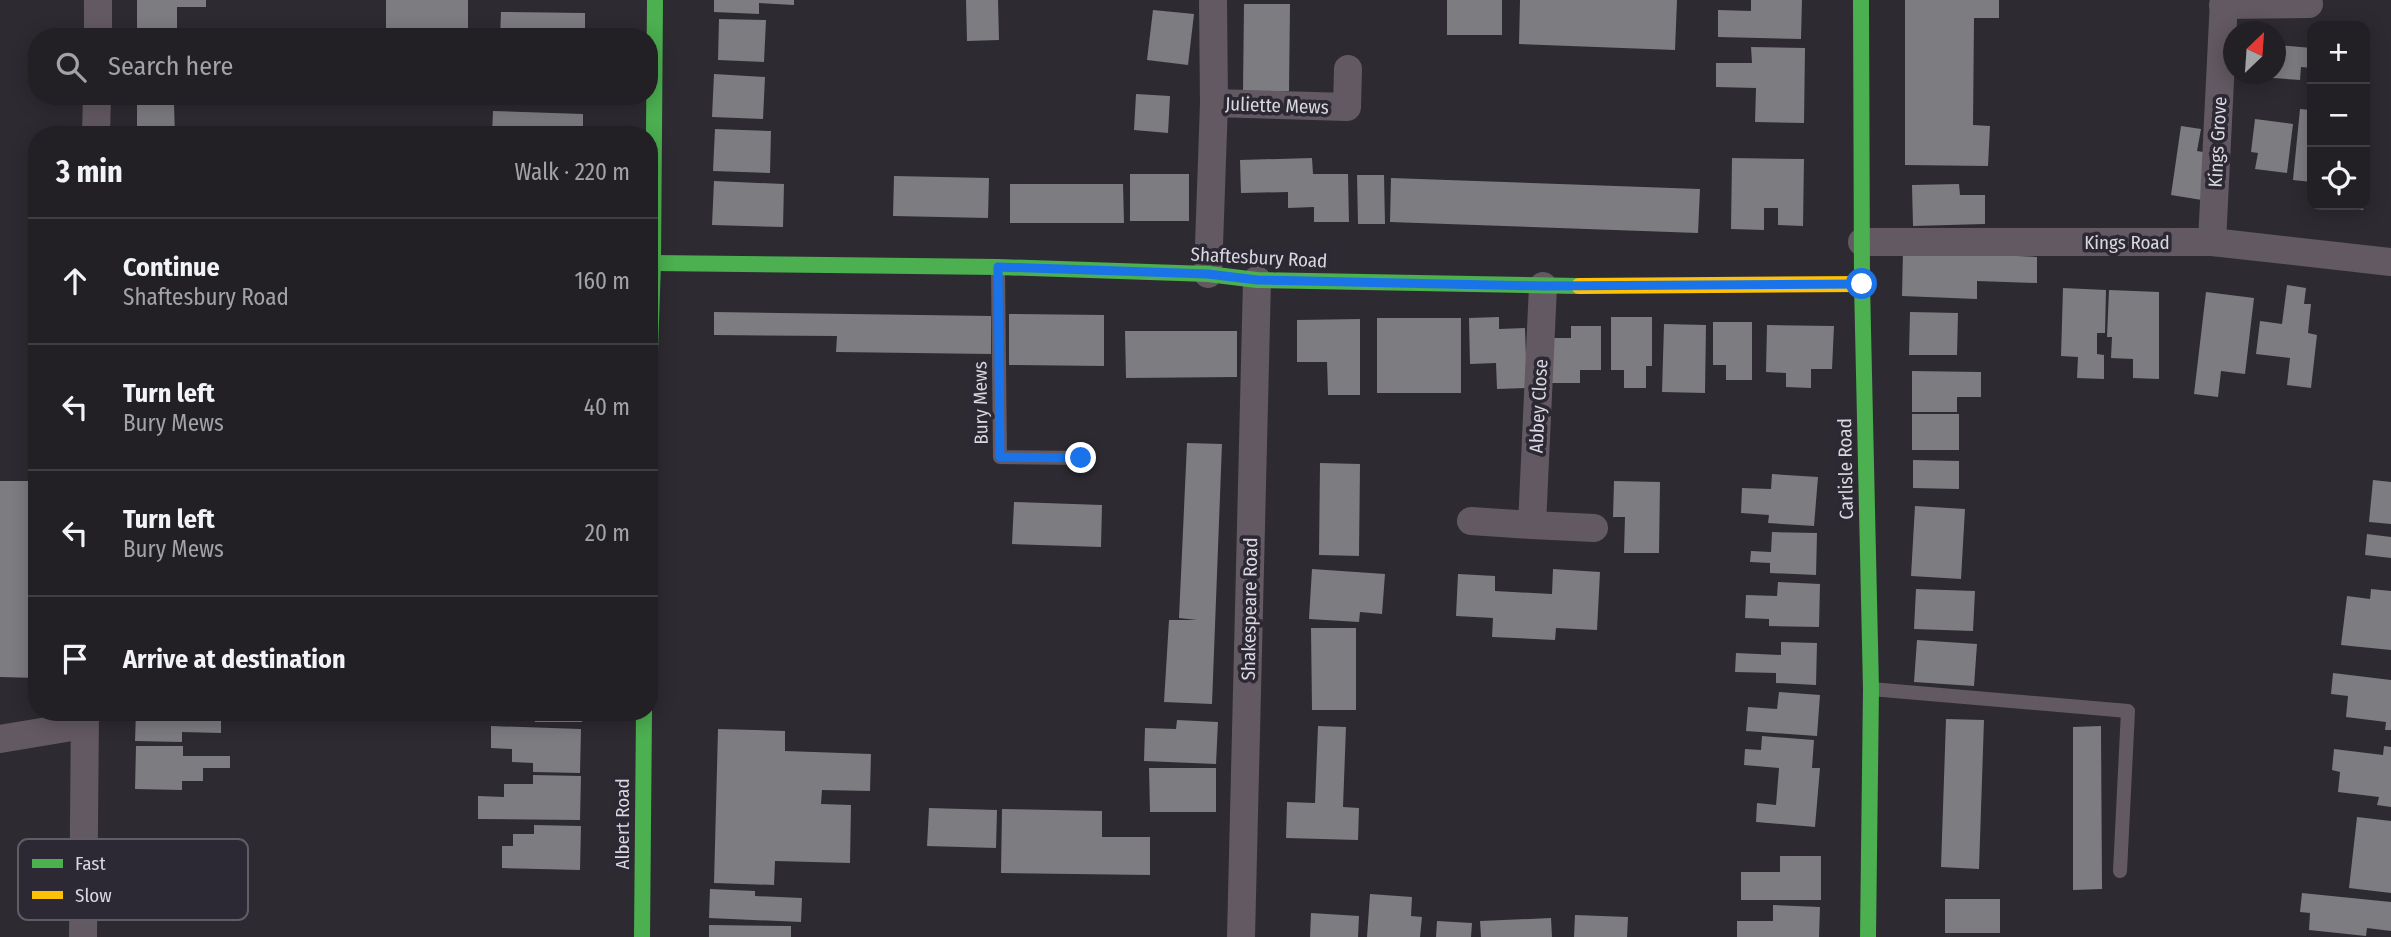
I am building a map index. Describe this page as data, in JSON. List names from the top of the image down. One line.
{"streets":{"street":["Juliette Mews","Kings Grove","Kings Road","Shaftesbury Road","Abbey Close","Carlisle Road","Shakespeare Road","Albert Road"],"lane":["Bury Mews"]},"crossings":[["Juliette Mews","Shaftesbury Road"],["Kings Grove","Kings Road"],["Kings Road","Carlisle Road"],["Shaftesbury Road","Bury Mews"],["Shaftesbury Road","Abbey Close"],["Shaftesbury Road","Carlisle Road"],["Shaftesbury Road","Shakespeare Road"]],"legend":["Fast","Slow"],"north":"top right","page":{"map_buttons":["+","−"],"search":"Search here","heading":["3 min","Walk · 220 m"],"list":[["Continue","Shaftesbury Road","160 m"],["Turn left","Bury Mews","40 m"],["Turn left","Bury Mews","20 m"],"Arrive at destination"]}}
